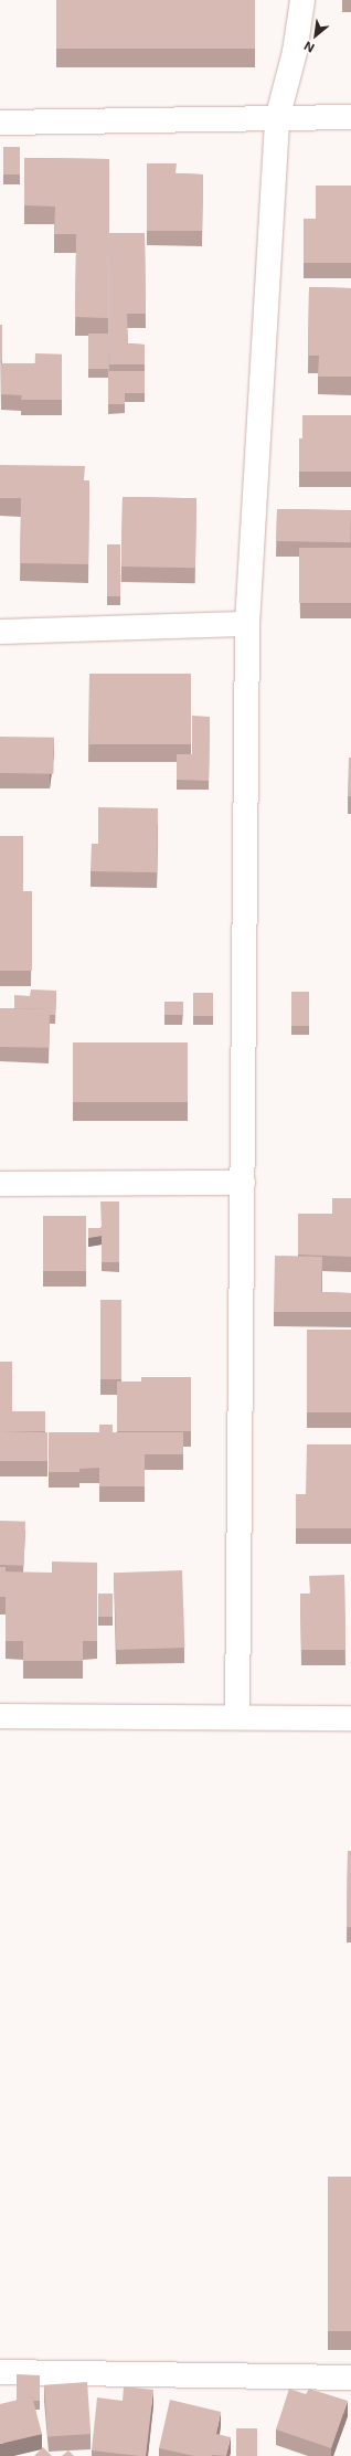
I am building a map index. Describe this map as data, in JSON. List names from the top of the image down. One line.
{"north":"bottom left"}
